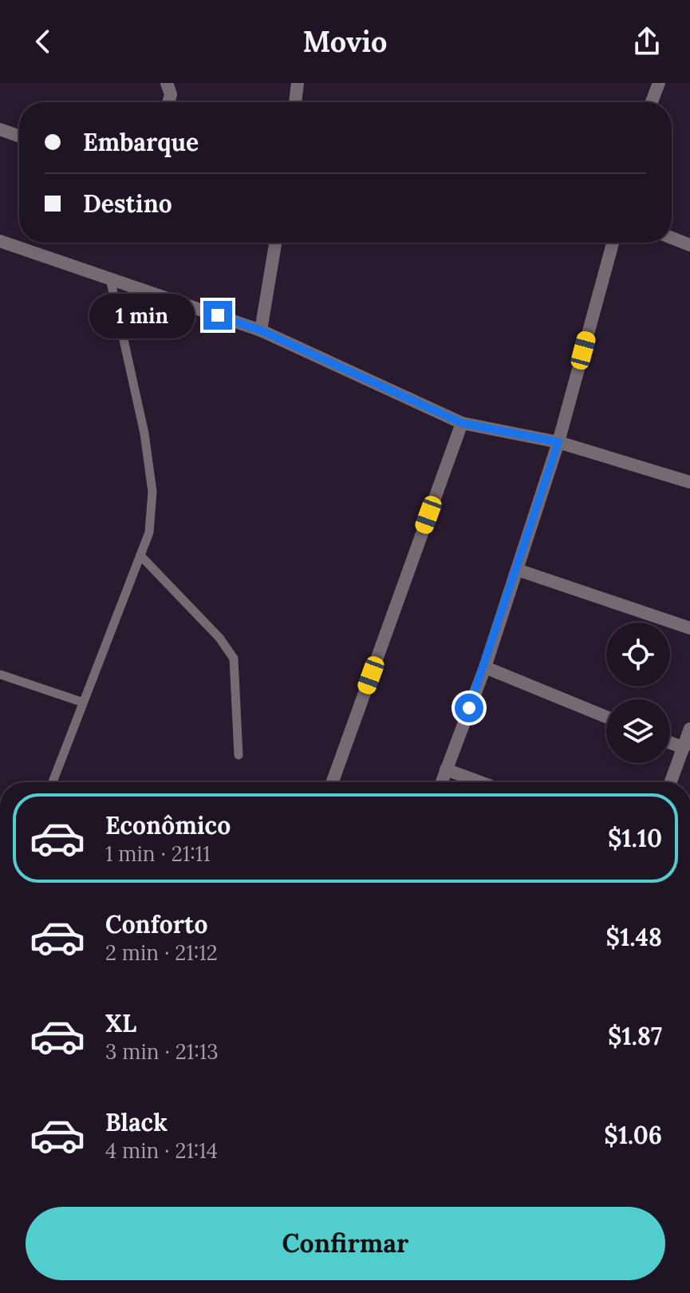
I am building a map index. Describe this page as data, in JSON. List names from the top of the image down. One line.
{"page":{"header":"Movio","banner":["Embarque","Destino"],"bubble":"1 min","list":[{"name":"Econômico","note":"1 min · 21:11","value":"$1.10"},{"name":"Conforto","note":"2 min · 21:12","value":"$1.48"},{"name":"XL","note":"3 min · 21:13","value":"$1.87"},{"name":"Black","note":"4 min · 21:14","value":"$1.06"}],"buttons":"Confirmar"}}
